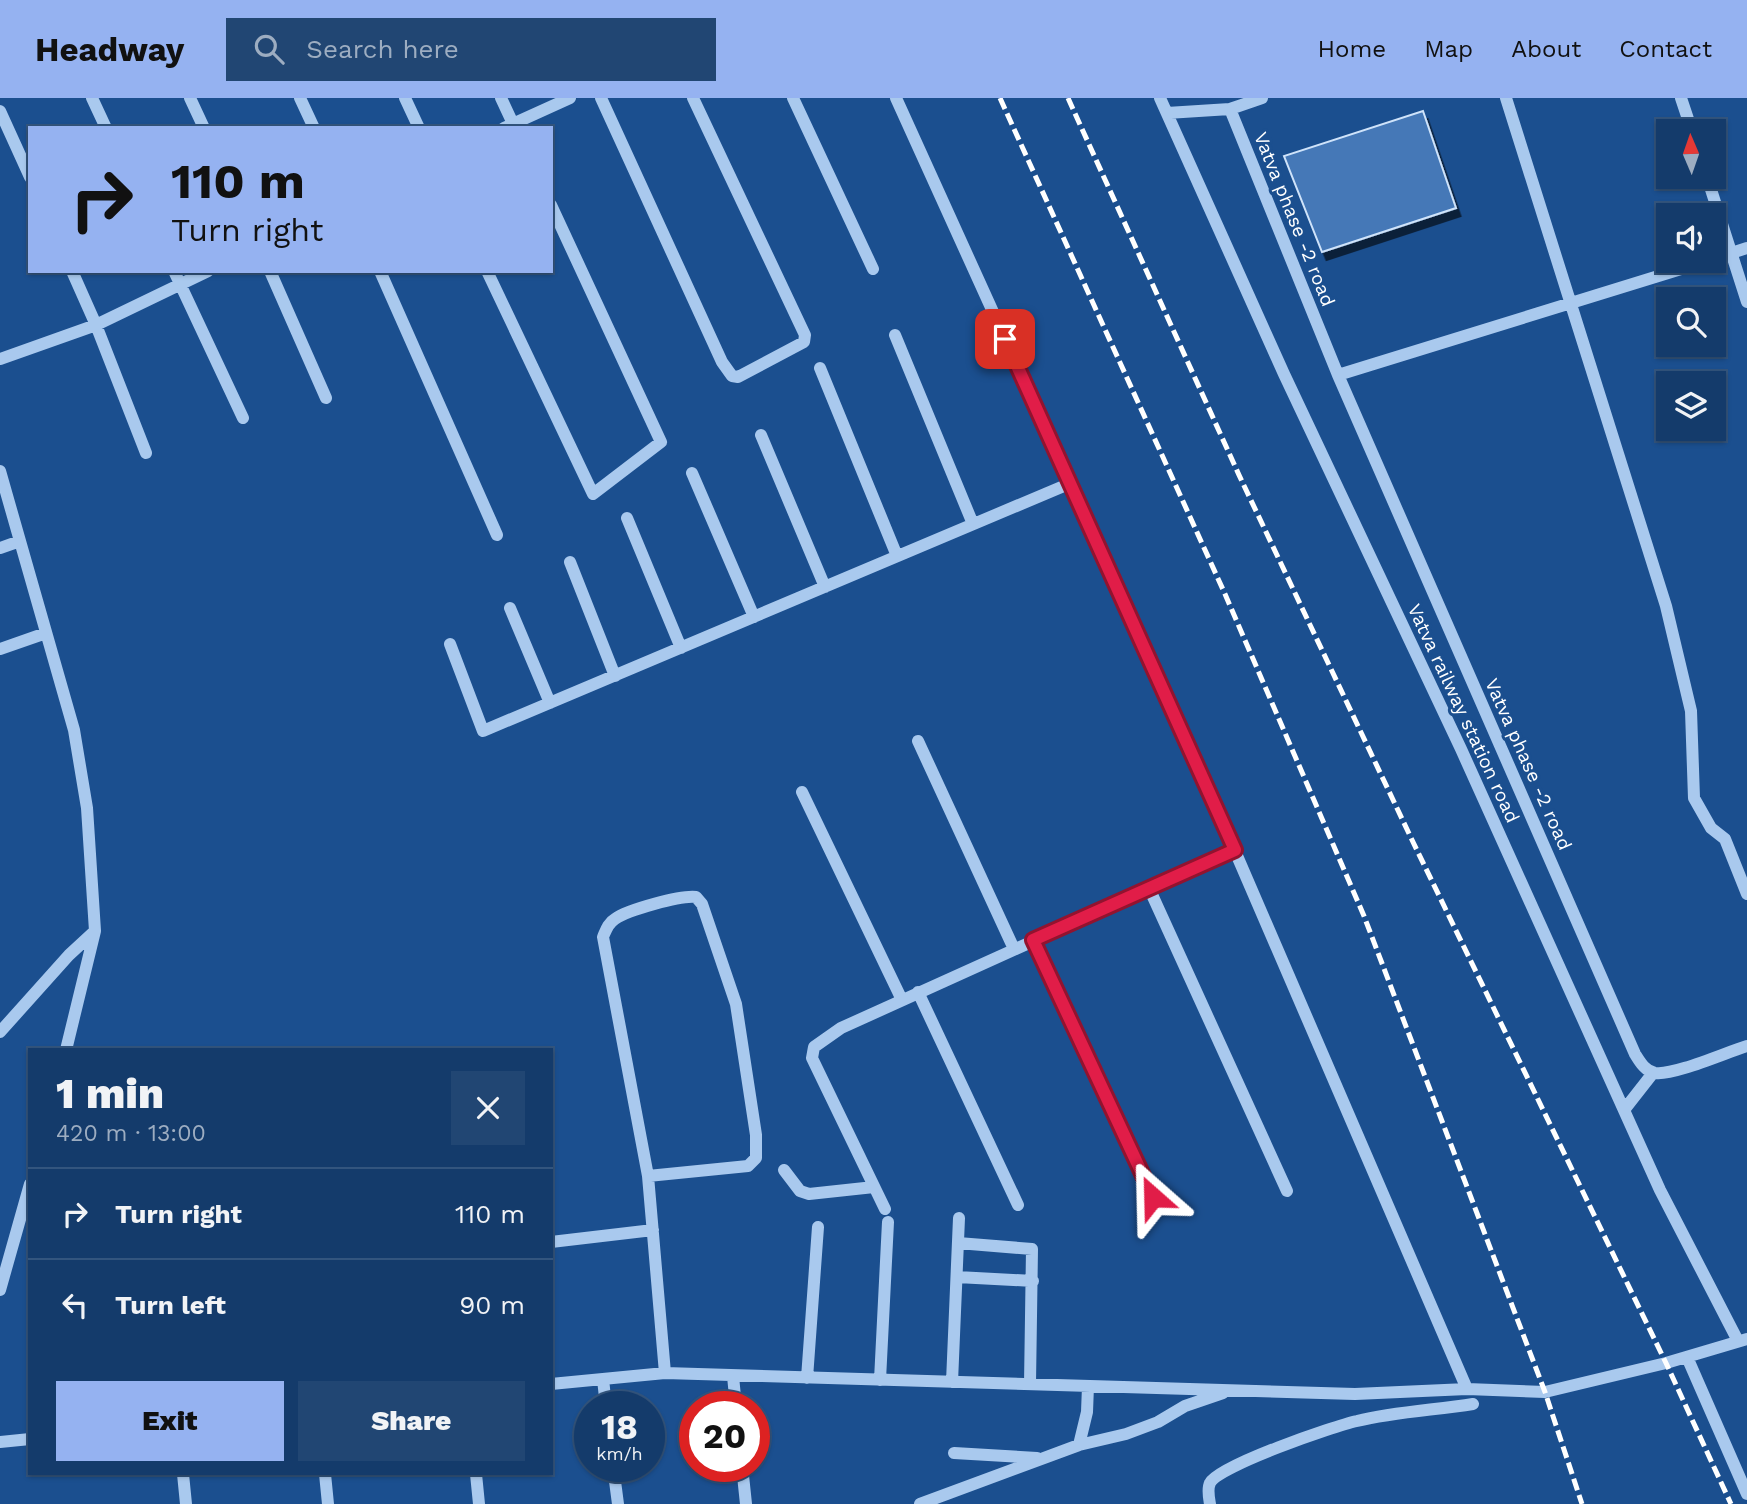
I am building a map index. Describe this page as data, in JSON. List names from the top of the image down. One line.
{"streets":{"street":["Vatva phase -2 road","Vatva railway station road"]},"north":"top","page":{"header":"Headway","search":"Search here","nav":["Home","Map","About","Contact"],"turn":["110 m","Turn right"],"heading":["1 min","420 m · 13:00"],"list":[{"name":"Turn right","value":"110 m"},{"name":"Turn left","value":"90 m"}],"buttons":["Exit","Share"],"speed":"18 km/h","limit":"20"}}
